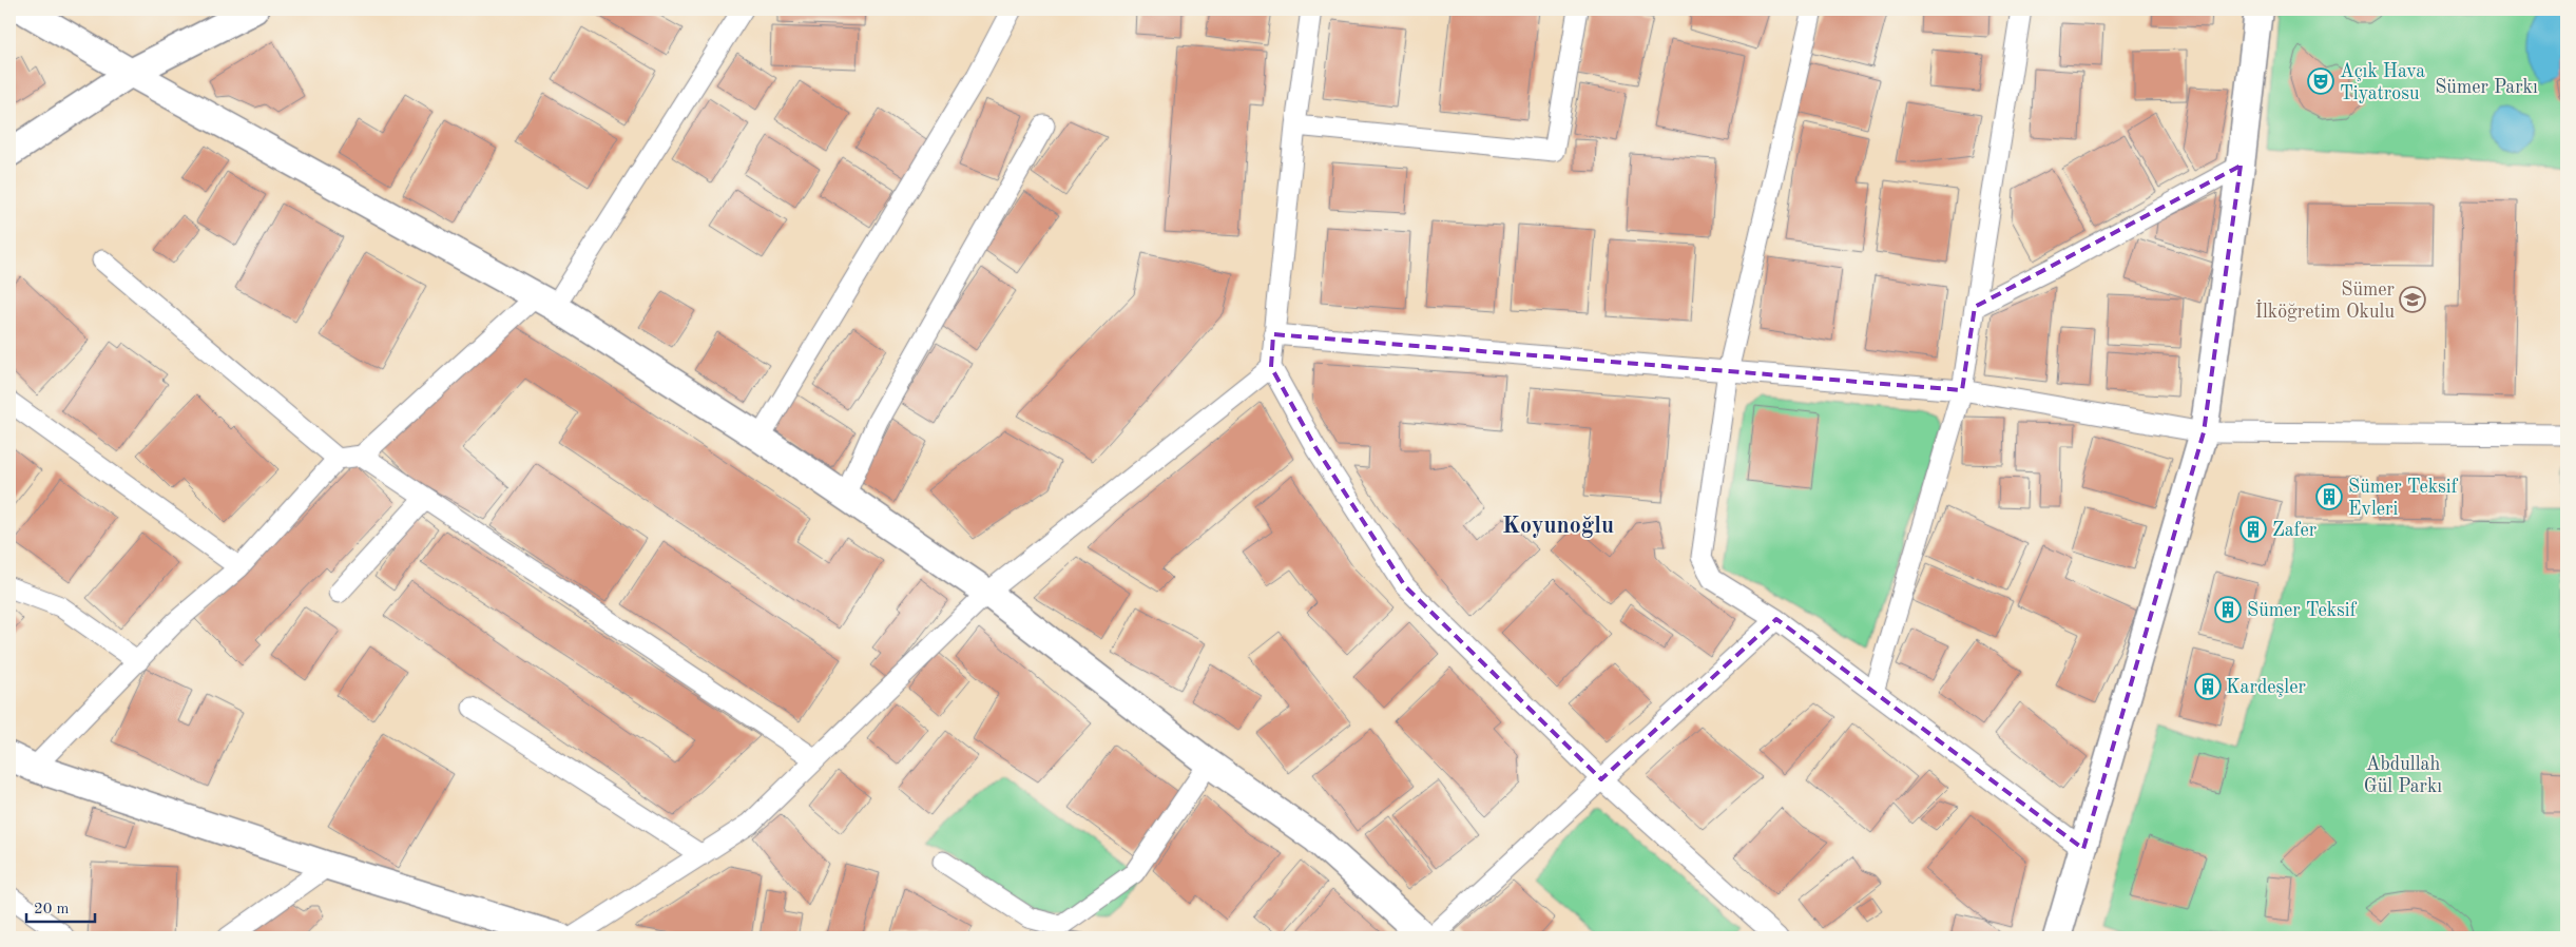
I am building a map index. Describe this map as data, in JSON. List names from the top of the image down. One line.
{"districts":["Koyunoğlu"],"parks":["Sümer Parkı","Abdullah Gül Parkı"],"places":{"theatre":["Açık Hava Tiyatrosu"],"school or university":["Sümer İlköğretim Okulu"],"building":["Sümer Teksif Evleri","Zafer","Sümer Teksif","Kardeşler"]},"scale_bar":"20 m"}
